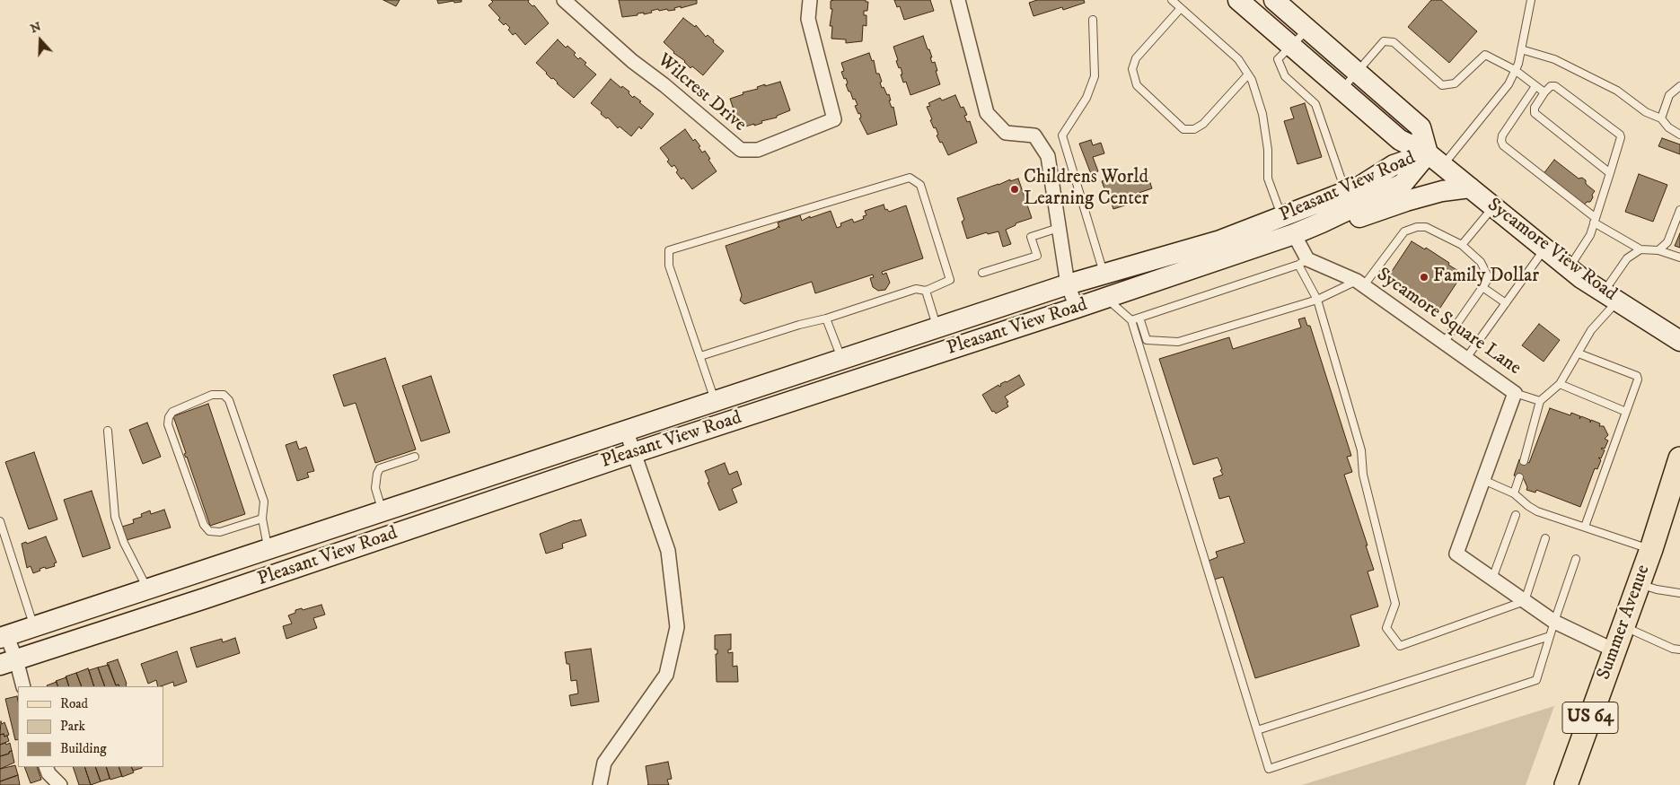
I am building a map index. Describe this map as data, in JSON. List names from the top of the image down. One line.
{"streets":{"main road":["Pleasant View Road","Sycamore View Road","Summer Avenue","US 64"],"street":["Wilcrest Drive","Sycamore Square Lane"]},"crossings":[["Pleasant View Road","Sycamore View Road"],["Sycamore Square Lane","Summer Avenue"]],"places":["Childrens World Learning Center","Family Dollar"],"legend":["Road","Park","Building"],"north":"top"}
